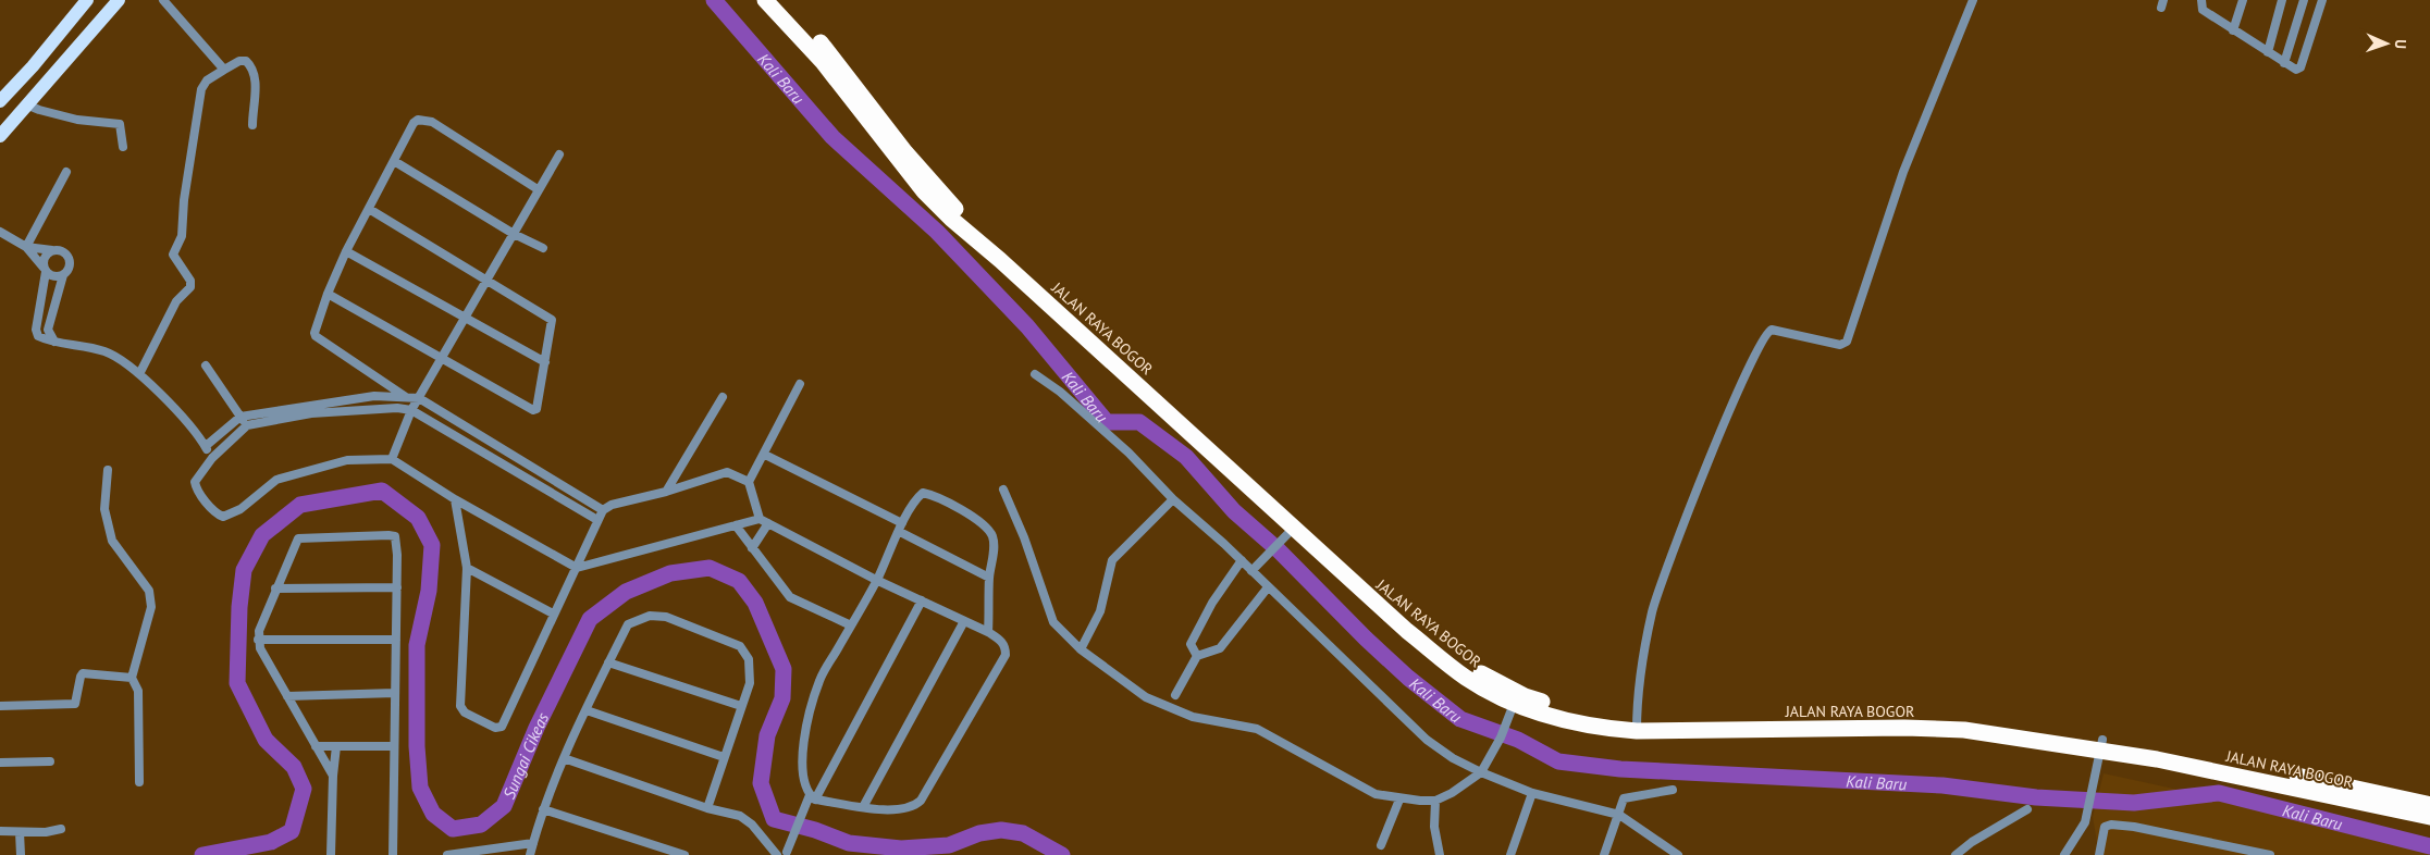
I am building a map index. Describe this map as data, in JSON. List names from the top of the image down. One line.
{"streets":{"highway":["JALAN RAYA BOGOR"]},"water":["Kali Baru","Sungai Cikeas"],"north":"right"}
